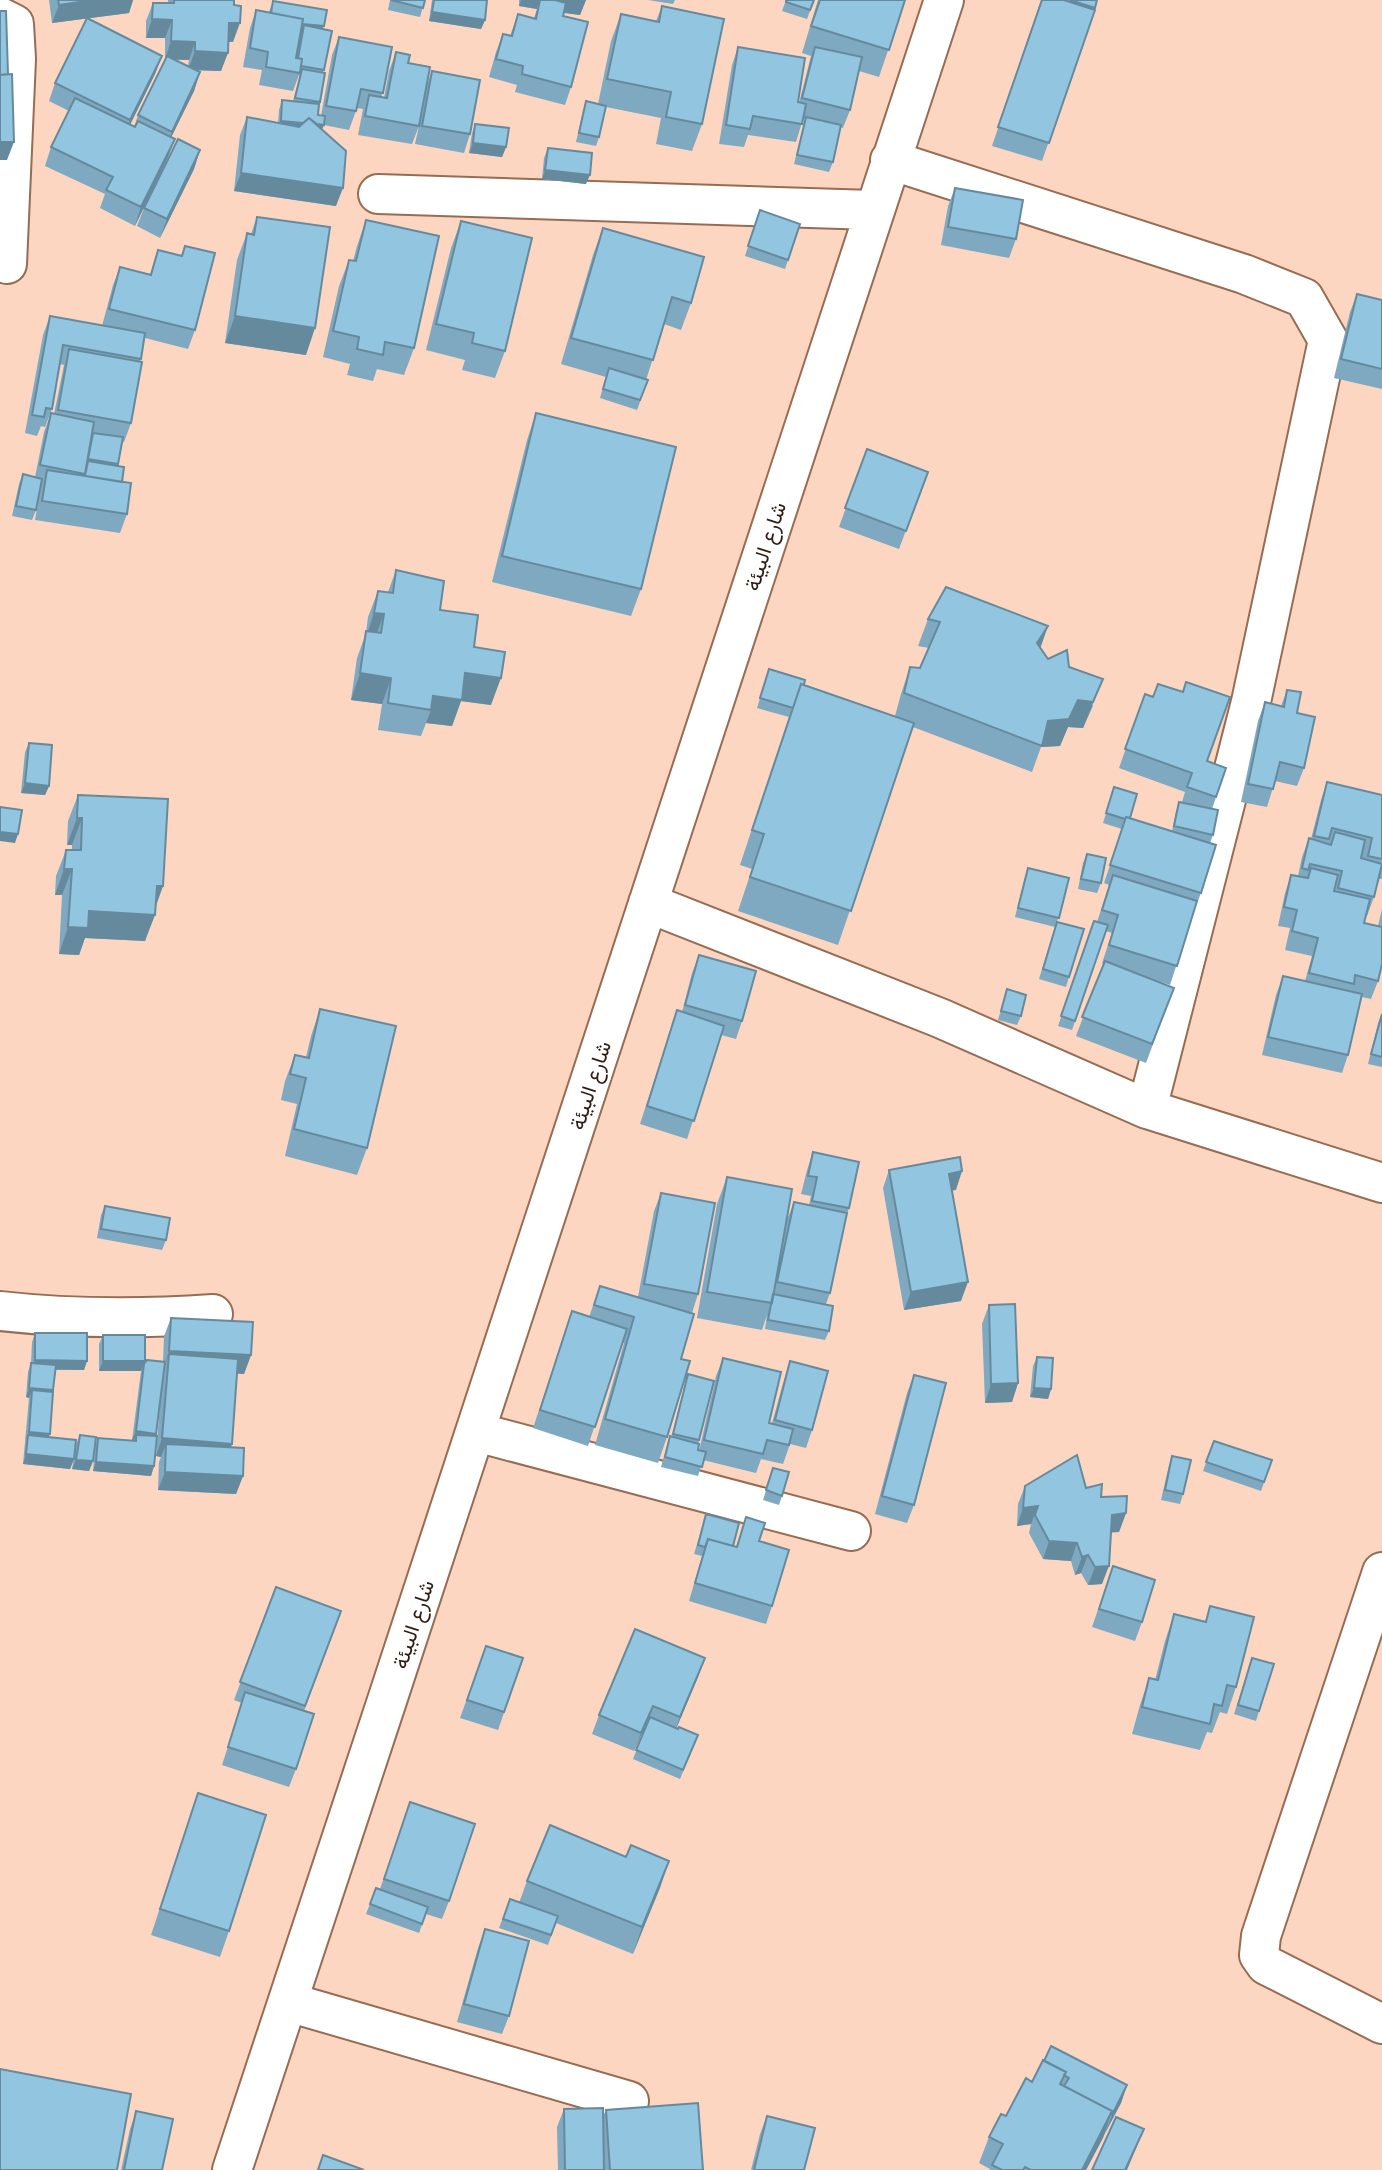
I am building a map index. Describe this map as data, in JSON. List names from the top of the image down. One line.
{"streets":{"street":["شارع البيئة"]}}
